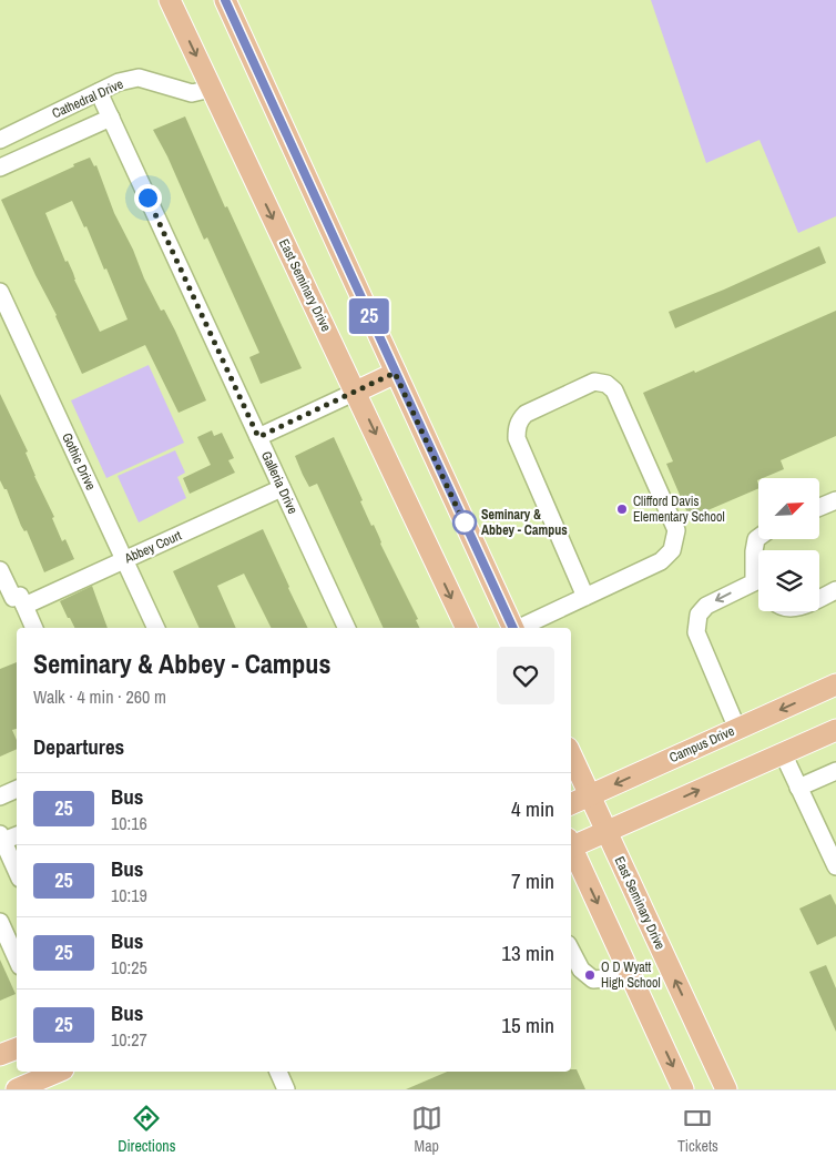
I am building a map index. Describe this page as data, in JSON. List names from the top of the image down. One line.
{"streets":{"main road":["East Seminary Drive","Campus Drive"],"lane":["Cathedral Drive","Gothic Drive","Galleria Drive","Abbey Court"]},"crossings":[["Cathedral Drive","East Seminary Drive"],["Cathedral Drive","Galleria Drive"],["East Seminary Drive","Campus Drive"],["Gothic Drive","Abbey Court"],["Galleria Drive","Abbey Court"]],"places":["Clifford Davis Elementary School","Seminary & Abbey - Campus","O D Wyatt High School"],"lines":["bus line 25"],"north":"top right","page":{"on_map":"25","heading":[["Seminary & Abbey - Campus","Walk · 4 min · 260 m"],"Departures"],"list":[{"mark":"25","name":"Bus","note":"10:16","value":"4 min"},{"mark":"25","name":"Bus","note":"10:19","value":"7 min"},{"mark":"25","name":"Bus","note":"10:25","value":"13 min"},{"mark":"25","name":"Bus","note":"10:27","value":"15 min"}],"tabs":["Directions","Map","Tickets"]}}
